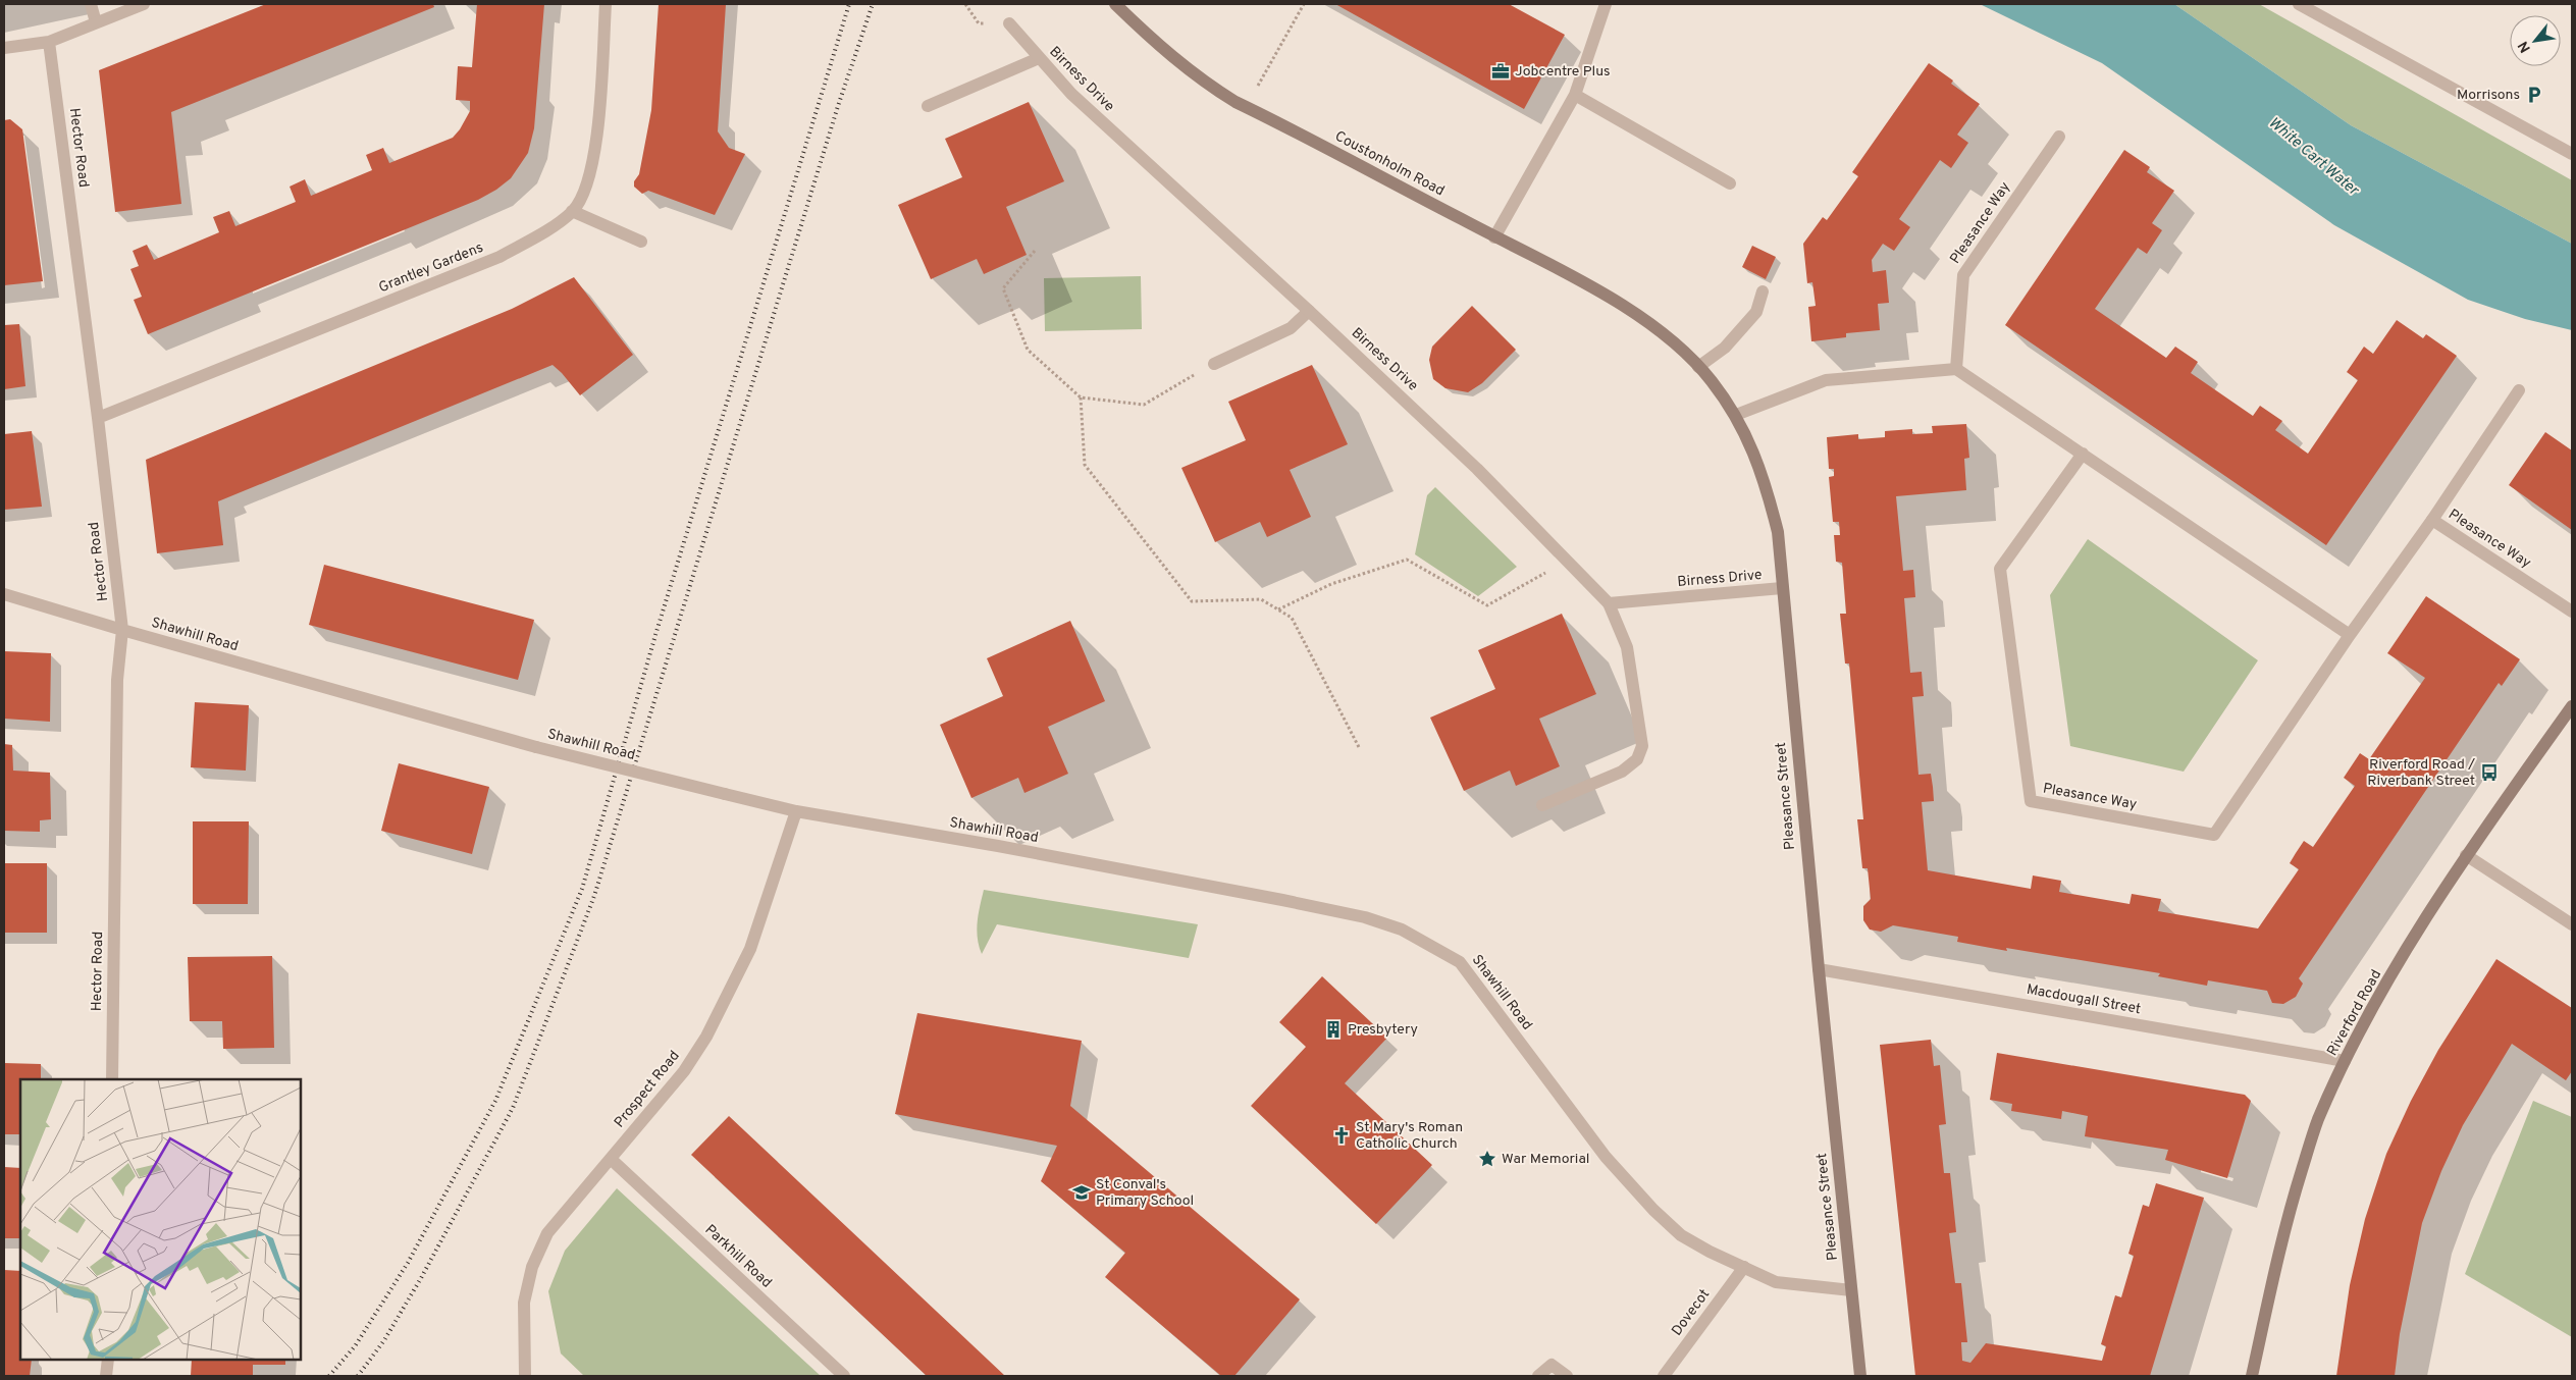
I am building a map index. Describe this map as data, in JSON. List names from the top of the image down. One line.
{"streets":{"street":["Birness Drive","Hector Road","Coustonholm Road","Pleasance Way","Grantley Gardens","Shawhill Road","Pleasance Street","Macdougall Street","Riverford Road","Prospect Road","Parkhill Road","Dovecot"]},"crossings":[["Birness Drive","Pleasance Street"],["Hector Road","Grantley Gardens"],["Hector Road","Shawhill Road"],["Coustonholm Road","Pleasance Street"],["Shawhill Road","Pleasance Street"],["Shawhill Road","Prospect Road"],["Shawhill Road","Dovecot"],["Pleasance Street","Macdougall Street"],["Macdougall Street","Riverford Road"],["Prospect Road","Parkhill Road"]],"water":["White Cart Water"],"places":{"office":["Jobcentre Plus"],"parking":["Morrisons"],"bus stop":["Riverford Road / Riverbank Street"],"building":["Presbytery"],"church":["St Mary's Roman Catholic Church"],"place":["War Memorial"],"school or university":["St Conval's Primary School"]},"north":"bottom left"}
